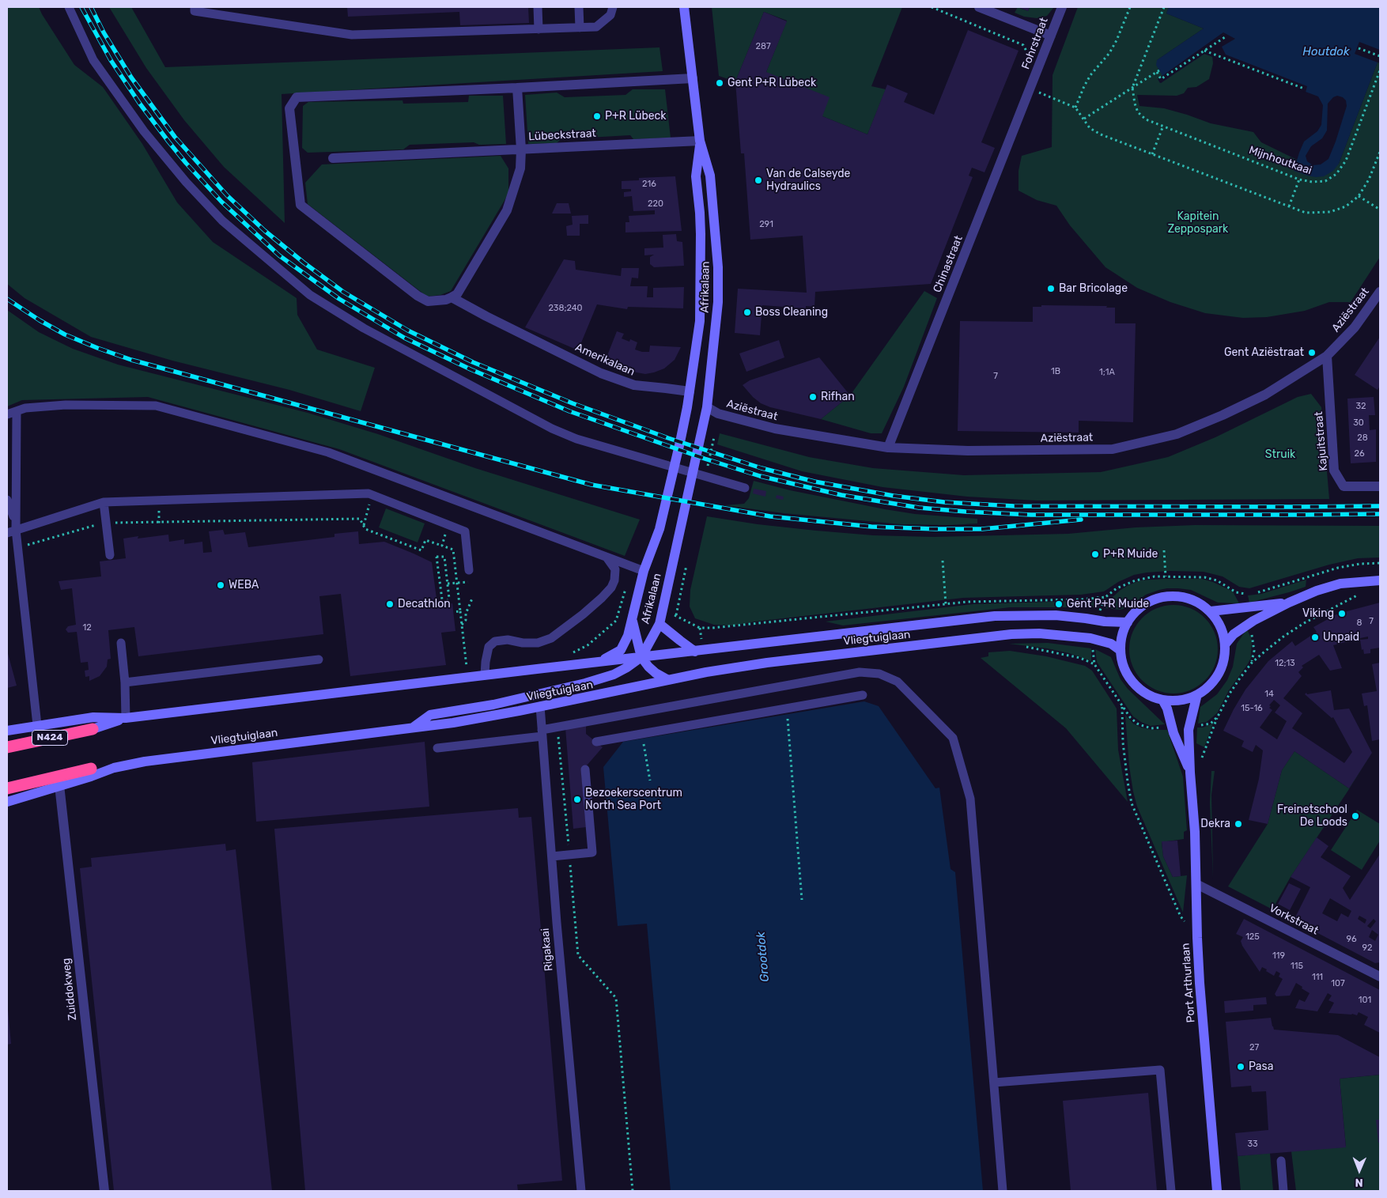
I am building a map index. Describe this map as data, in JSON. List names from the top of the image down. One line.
{"streets":{"highway":["N424"],"main road":["Afrikalaan","Vliegtuiglaan","Port Arthurlaan"],"street":["Fohrstraat","Lübeckstraat","Chinastraat","Aziëstraat","Amerikalaan","Kajuitstraat","Vorkstraat","Zuiddokweg"],"lane":["Rigakaai"],"path":["Mijnhoutkaai"]},"crossings":[["Fohrstraat","Chinastraat"],["Lübeckstraat","Afrikalaan"],["Chinastraat","Aziëstraat"],["Afrikalaan","Aziëstraat"],["Afrikalaan","Amerikalaan"],["Afrikalaan","Vliegtuiglaan"],["Afrikalaan","N424"],["Aziëstraat","Kajuitstraat"],["Vliegtuiglaan","N424"],["Vliegtuiglaan","Rigakaai"],["Vliegtuiglaan","Port Arthurlaan"],["Vliegtuiglaan","Zuiddokweg"],["Vorkstraat","Port Arthurlaan"]],"water":["Houtdok","Grootdok"],"parks":["Kapitein Zeppospark","Struik"],"places":["Gent P+R Lübeck","P+R Lübeck","Van de Calseyde Hydraulics","Bar Bricolage","Boss Cleaning","Gent Aziëstraat","Rifhan","P+R Muide","WEBA","Decathlon","Gent P+R Muide","Viking","Unpaid","Bezoekerscentrum North Sea Port","Freinetschool De Loods","Dekra","Pasa"],"house_numbers":["287","216","220","291","238;240","1B","1;1A","7","32","30","28","26","7","8","12","12;13","14","15-16","125","96","92","119","115","111","107","101","27","33"],"north":"bottom"}
